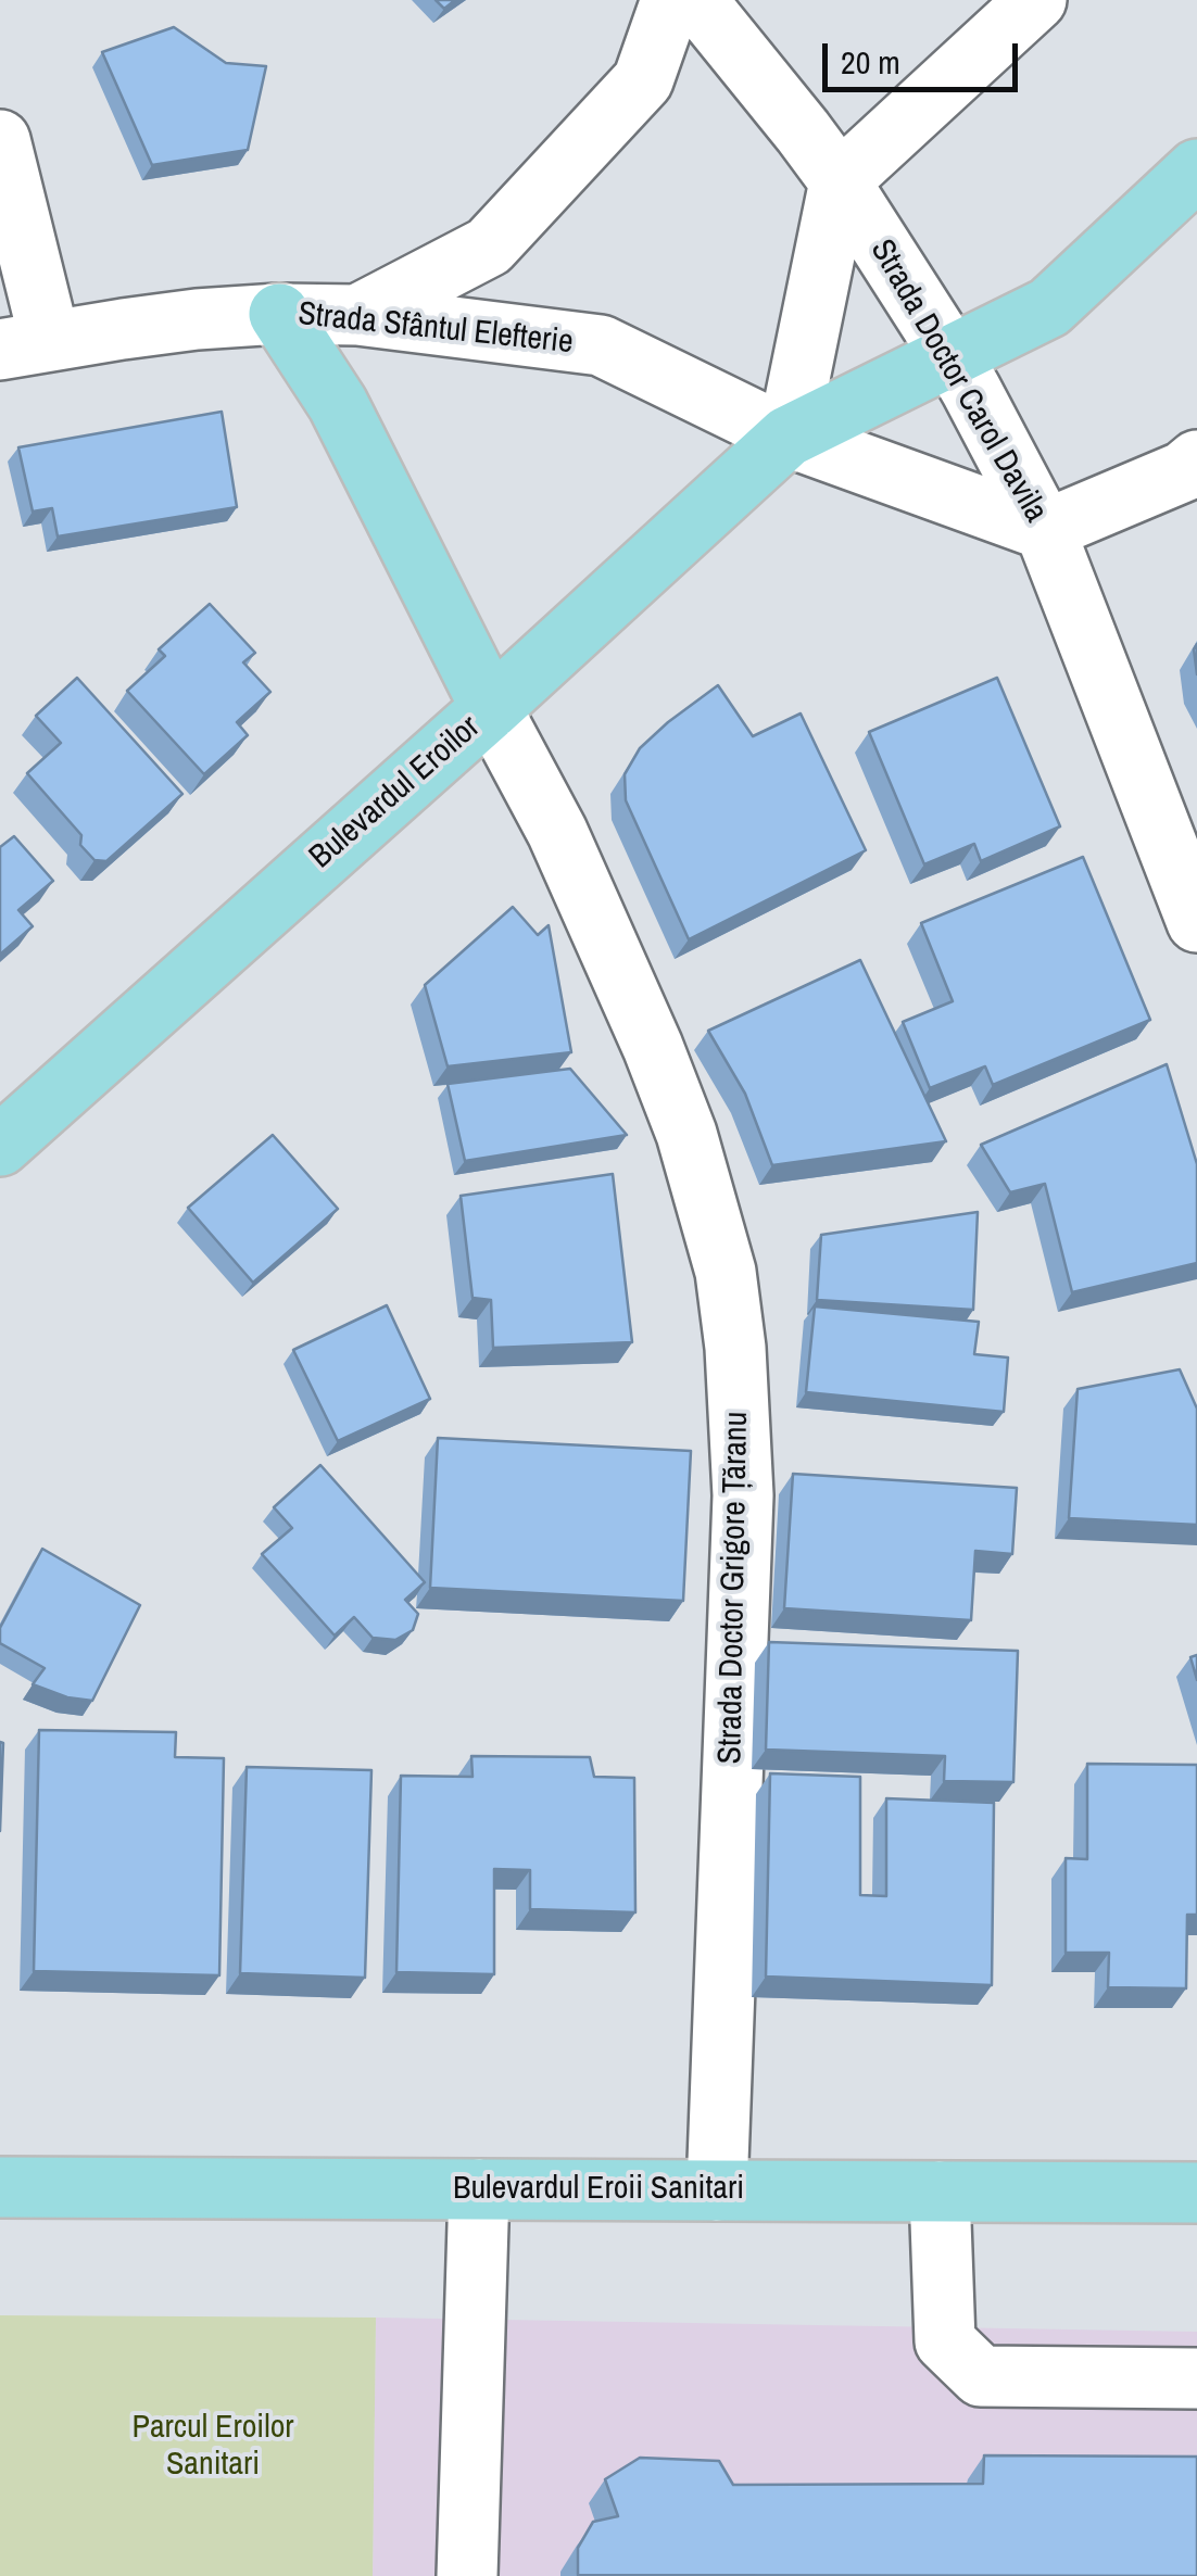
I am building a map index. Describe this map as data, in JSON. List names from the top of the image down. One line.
{"streets":{"main road":["Bulevardul Eroilor","Bulevardul Eroii Sanitari"],"street":["Strada Sfântul Elefterie","Strada Doctor Carol Davila","Strada Doctor Grigore Țăranu"]},"crossings":[["Strada Sfântul Elefterie","Bulevardul Eroilor"],["Strada Doctor Carol Davila","Bulevardul Eroilor"],["Bulevardul Eroilor","Strada Doctor Grigore Țăranu"],["Strada Doctor Grigore Țăranu","Bulevardul Eroii Sanitari"]],"parks":["Parcul Eroilor Sanitari"],"scale_bar":"20 m"}
